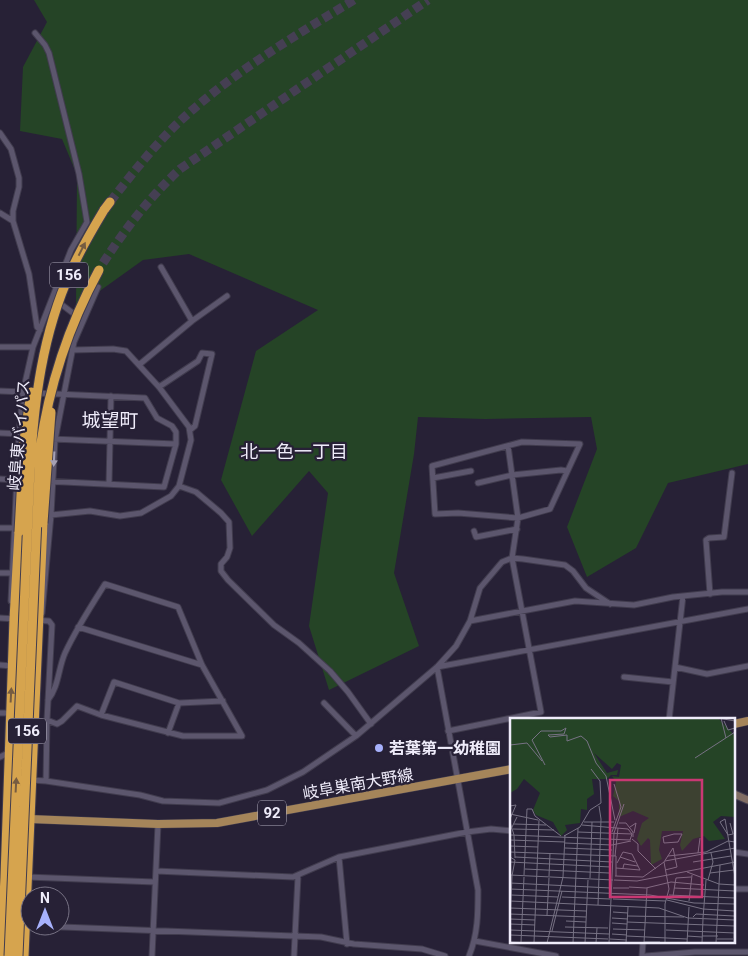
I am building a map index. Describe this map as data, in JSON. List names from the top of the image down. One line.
{"streets":{"highway":["156","岐阜東バイパス"],"main road":["岐阜巣南大野線","92"]},"crossings":[["156","岐阜東バイパス"],["156","岐阜巣南大野線"]],"districts":["城望町","北一色一丁目"],"places":["若葉第一幼稚園"],"north":"top"}
